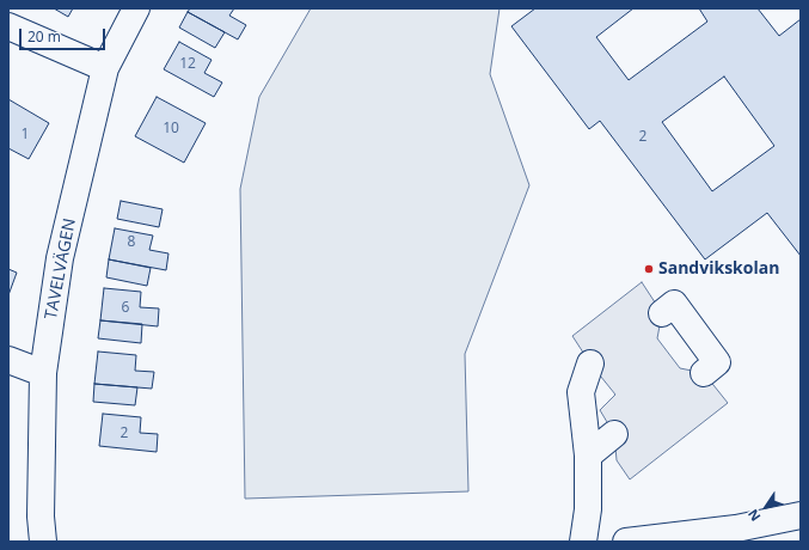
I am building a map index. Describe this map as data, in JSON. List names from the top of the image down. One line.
{"streets":{"street":["TAVELVÄGEN"]},"places":["Sandvikskolan"],"house_numbers":["12","10","1","2","8","6","2"],"scale_bar":"20 m","north":"bottom left"}
